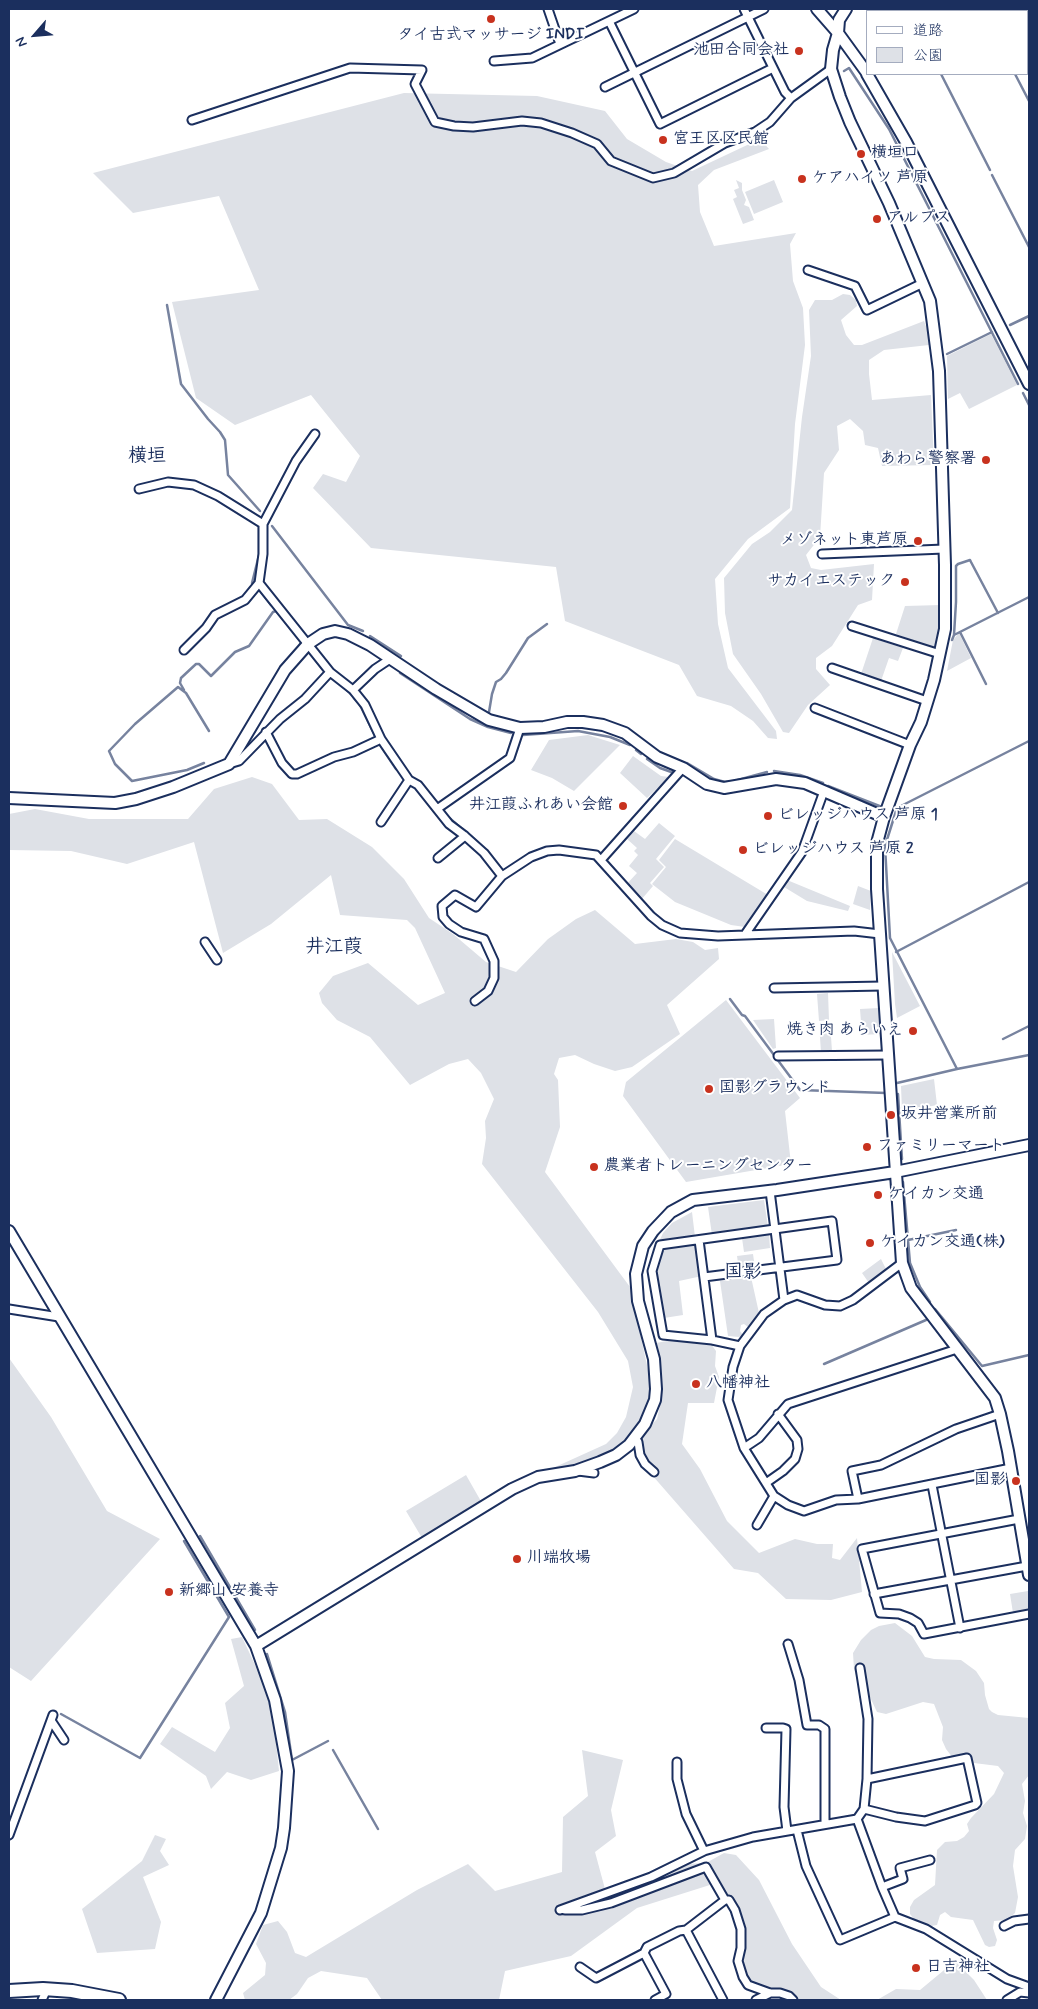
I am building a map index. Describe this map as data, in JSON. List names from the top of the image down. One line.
{"districts":["横垣","井江葭","国影"],"places":["タイ古式マッサージ INDI","池田合同会社","宮王区区民館","横垣口","ケアハイツ 芦原","アルプス","あわら警察署","メゾネット東芦原","サカイエステック","井江葭ふれあい会館","ビレッジハウス 芦原 1","ビレッジハウス 芦原 2","焼き肉 あらいえ","国影グラウンド","坂井営業所前","ファミリーマート","農業者トレーニングセンター","ケイカン交通","ケイカン交通(株)","八幡神社","国影","川端牧場","新郷山 安養寺","日吉神社"],"legend":["道路","公園"],"north":"bottom left"}
